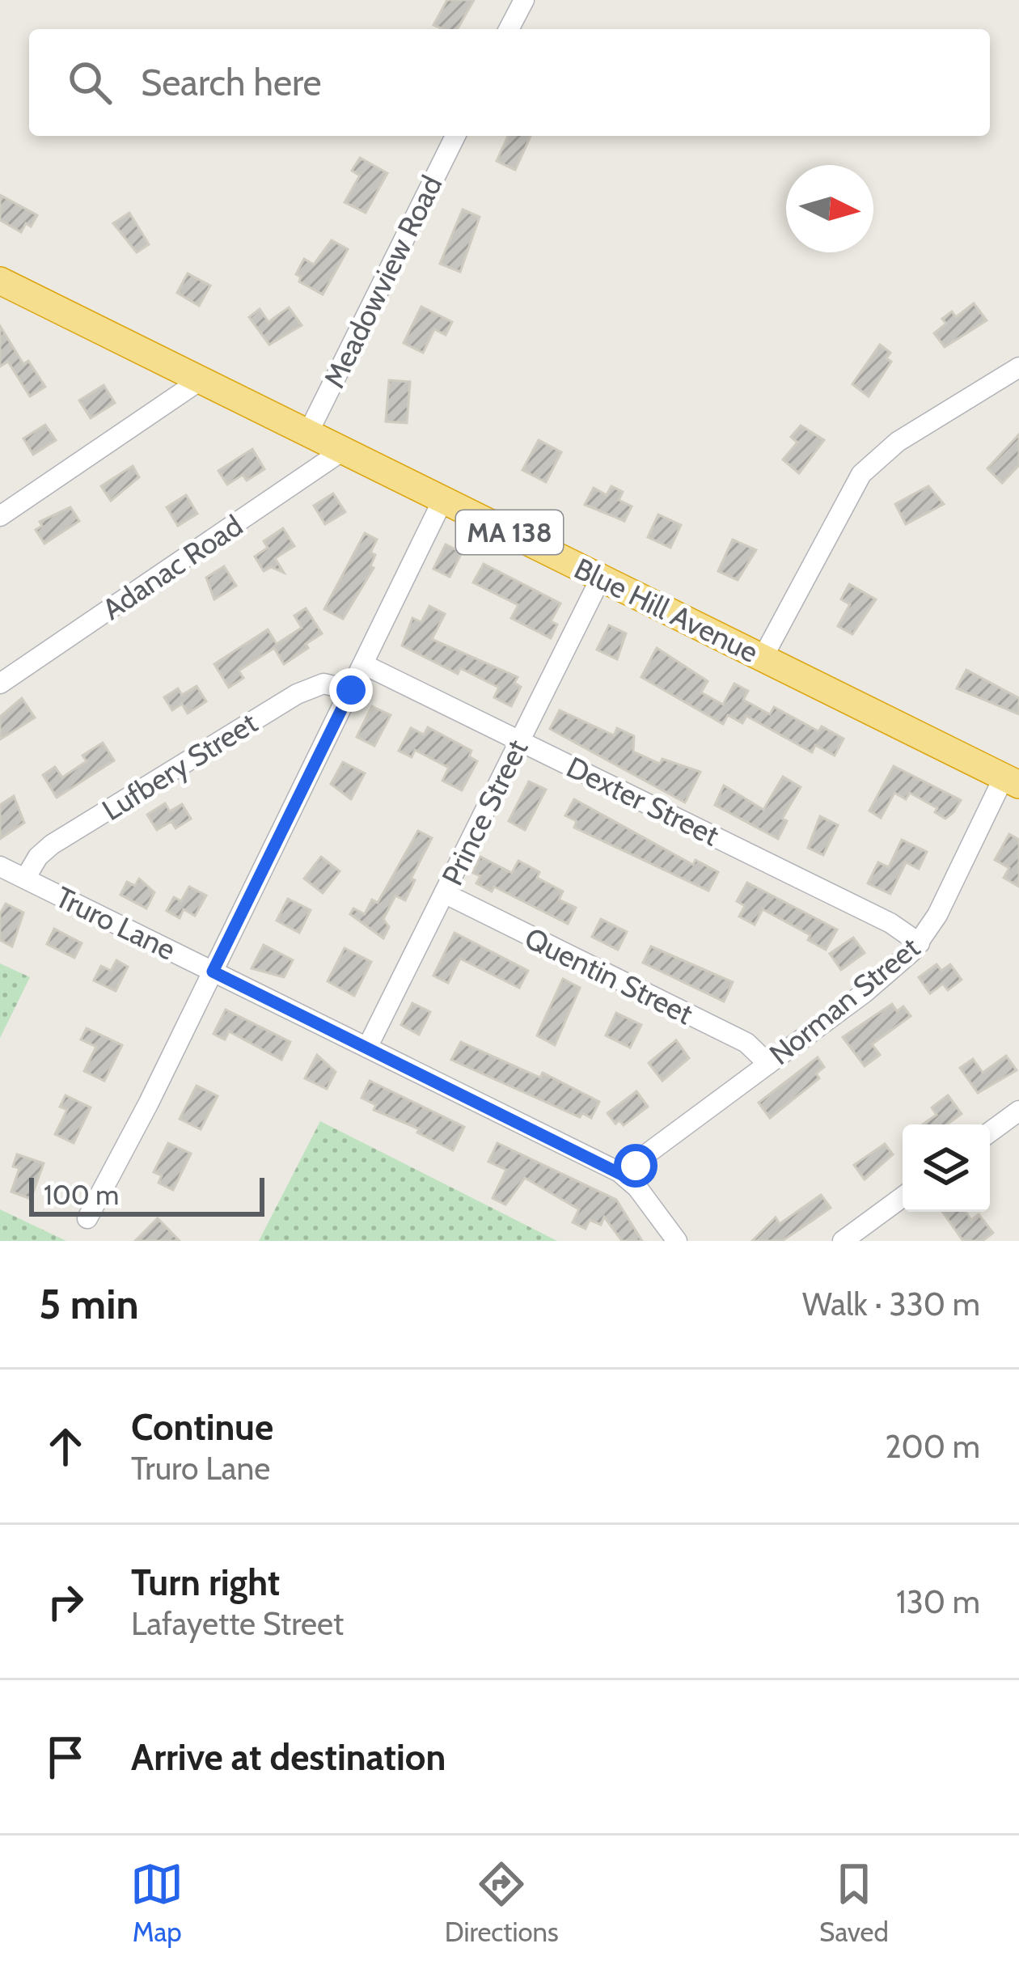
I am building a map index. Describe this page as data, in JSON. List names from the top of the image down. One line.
{"streets":{"highway":["MA 138","Blue Hill Avenue"],"street":["Meadowview Road","Adanac Road","Lufbery Street","Dexter Street","Prince Street","Truro Lane","Quentin Street","Norman Street"]},"crossings":[["Meadowview Road","Blue Hill Avenue"],["Adanac Road","Blue Hill Avenue"],["Blue Hill Avenue","Prince Street"],["Blue Hill Avenue","Norman Street"],["Lufbery Street","Truro Lane"],["Dexter Street","Prince Street"],["Dexter Street","Norman Street"],["Prince Street","Truro Lane"],["Prince Street","Quentin Street"],["Truro Lane","Norman Street"],["Quentin Street","Norman Street"]],"scale_bar":"100 m","north":"right","page":{"search":"Search here","scale":"100 m","heading":["5 min","Walk · 330 m"],"list":[["Continue","Truro Lane","200 m"],["Turn right","Lafayette Street","130 m"],"Arrive at destination"],"nav":["Map","Directions","Saved"]}}
